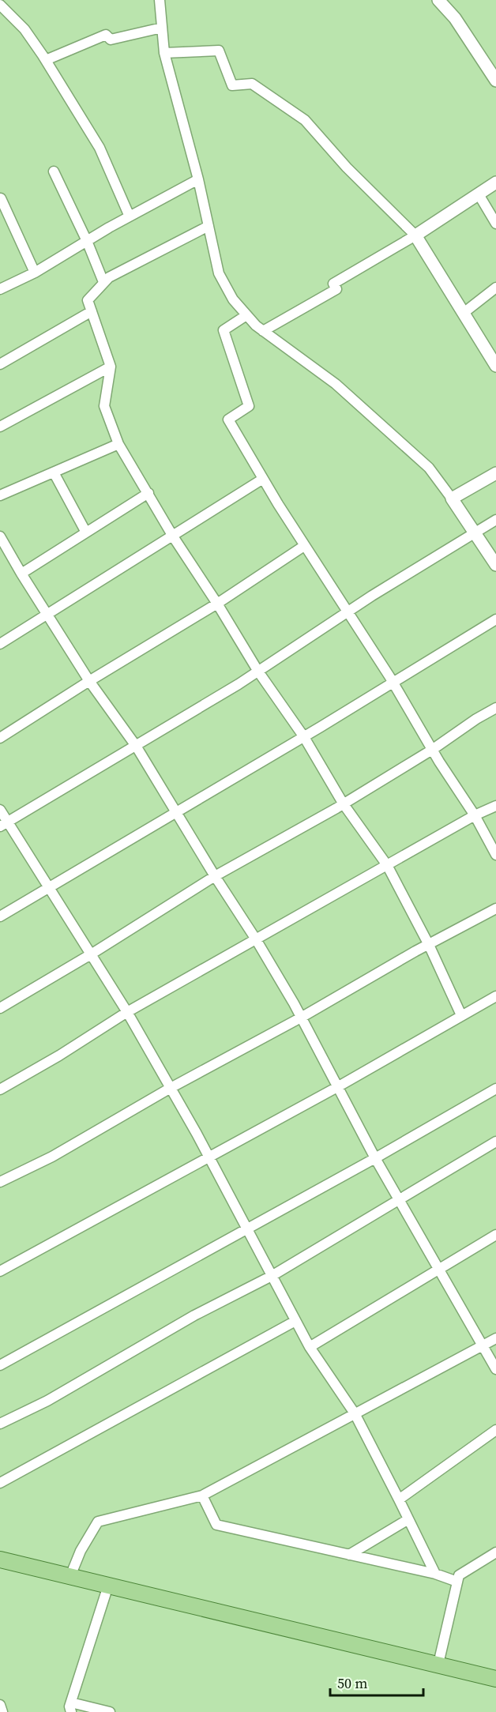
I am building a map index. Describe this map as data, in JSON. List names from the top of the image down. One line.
{"scale_bar":"50 m"}
